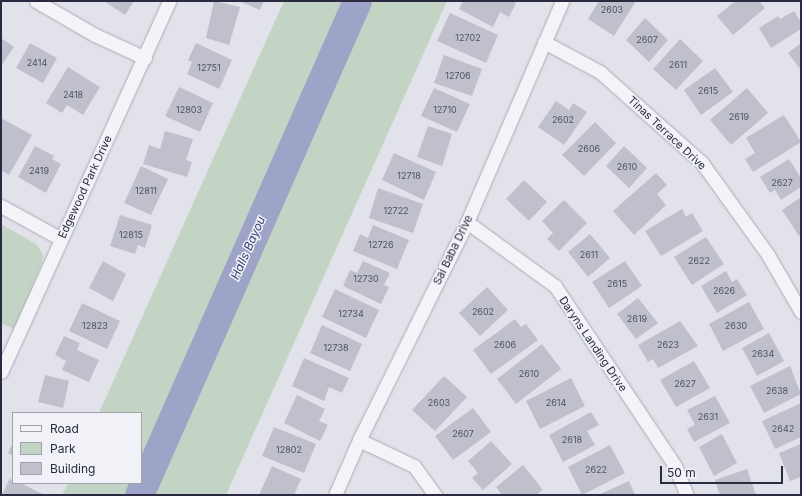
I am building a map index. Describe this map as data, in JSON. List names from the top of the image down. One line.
{"streets":{"street":["Tinas Terrace Drive","Edgewood Park Drive","Sai Baba Drive","Daryns Landing Drive"]},"crossings":[["Tinas Terrace Drive","Sai Baba Drive"],["Sai Baba Drive","Daryns Landing Drive"]],"water":["Halls Bayou"],"house_numbers":["2603","12702","2607","2414","2611","12751","12706","2615","2418","12803","12710","2619","2602","2606","2610","2419","12718","2627","12811","12722","12815","12726","2611","2622","12730","2615","2626","2602","12734","2619","12823","2630","2606","2623","12738","2634","2610","2627","2638","2603","2614","2631","2642","2607","2618","12802","2622"],"legend":["Road","Park","Building"],"scale_bar":"50 m"}
